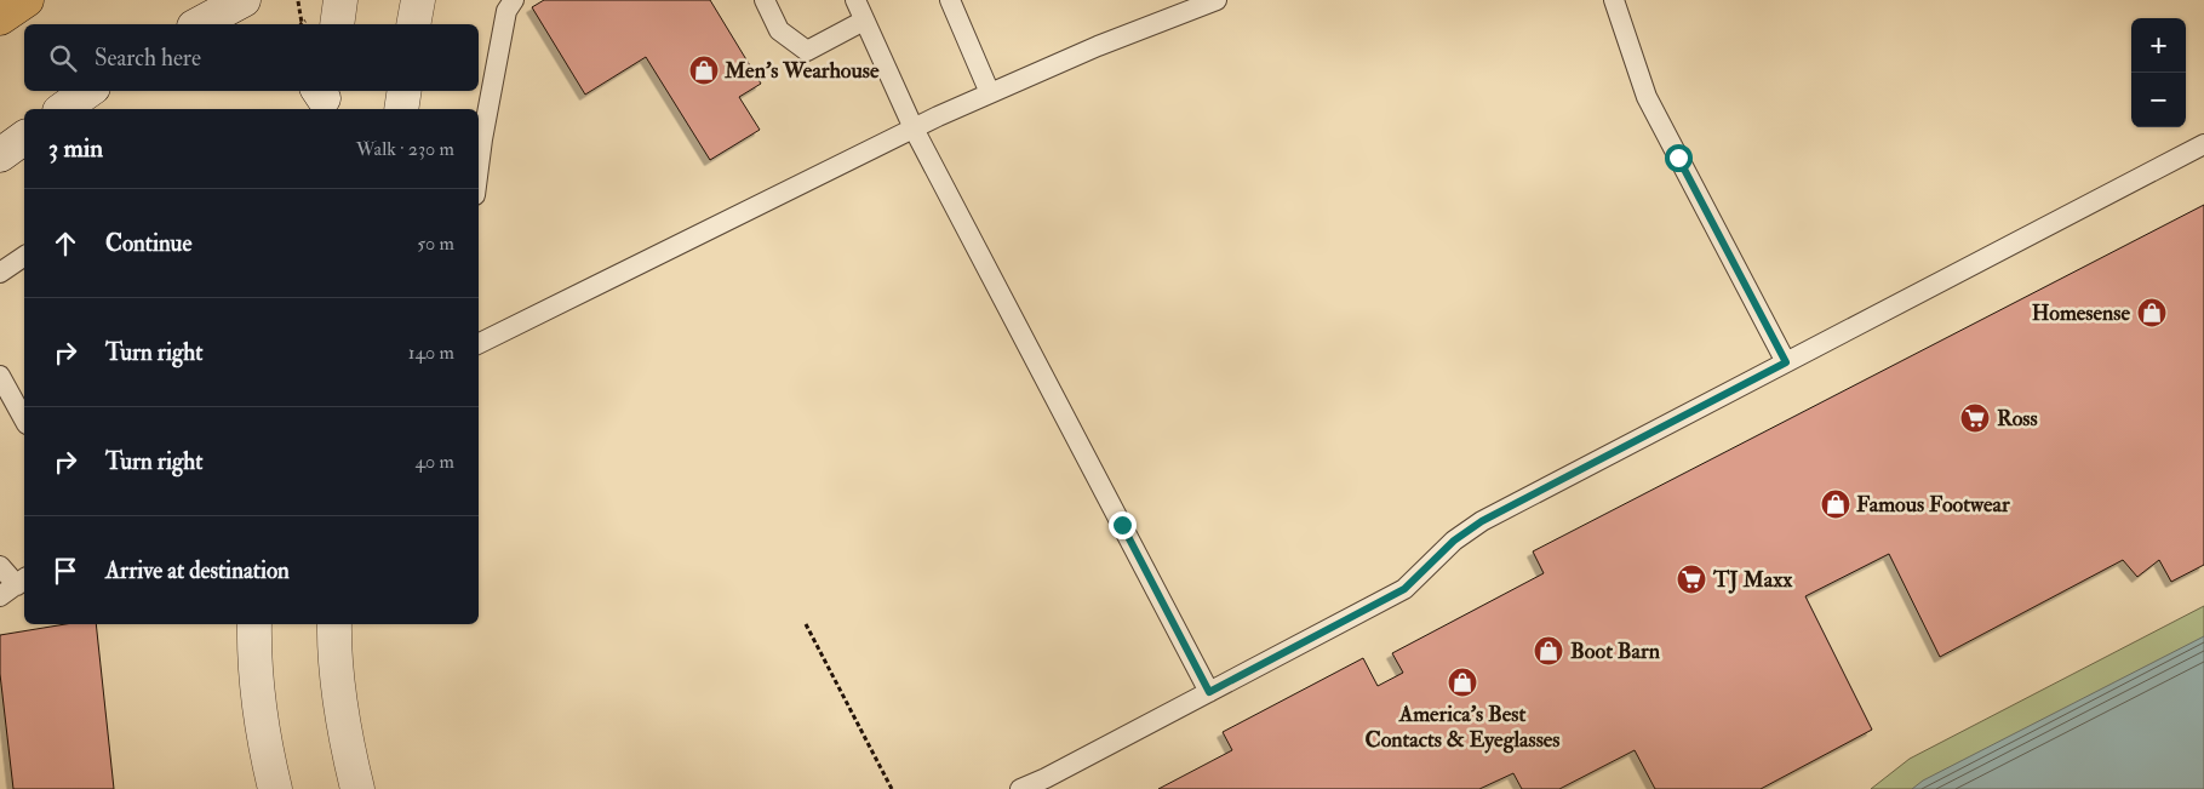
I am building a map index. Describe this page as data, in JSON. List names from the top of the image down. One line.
{"places":{"shop":["Men's Wearhouse","Homesense","Famous Footwear","Boot Barn","America's Best Contacts & Eyeglasses"],"supermarket":["Ross","TJ Maxx"]},"page":{"map_buttons":["+","−"],"search":"Search here","heading":["3 min","Walk · 230 m"],"list":[["Continue","50 m"],["Turn right","140 m"],["Turn right","40 m"],"Arrive at destination"]}}
